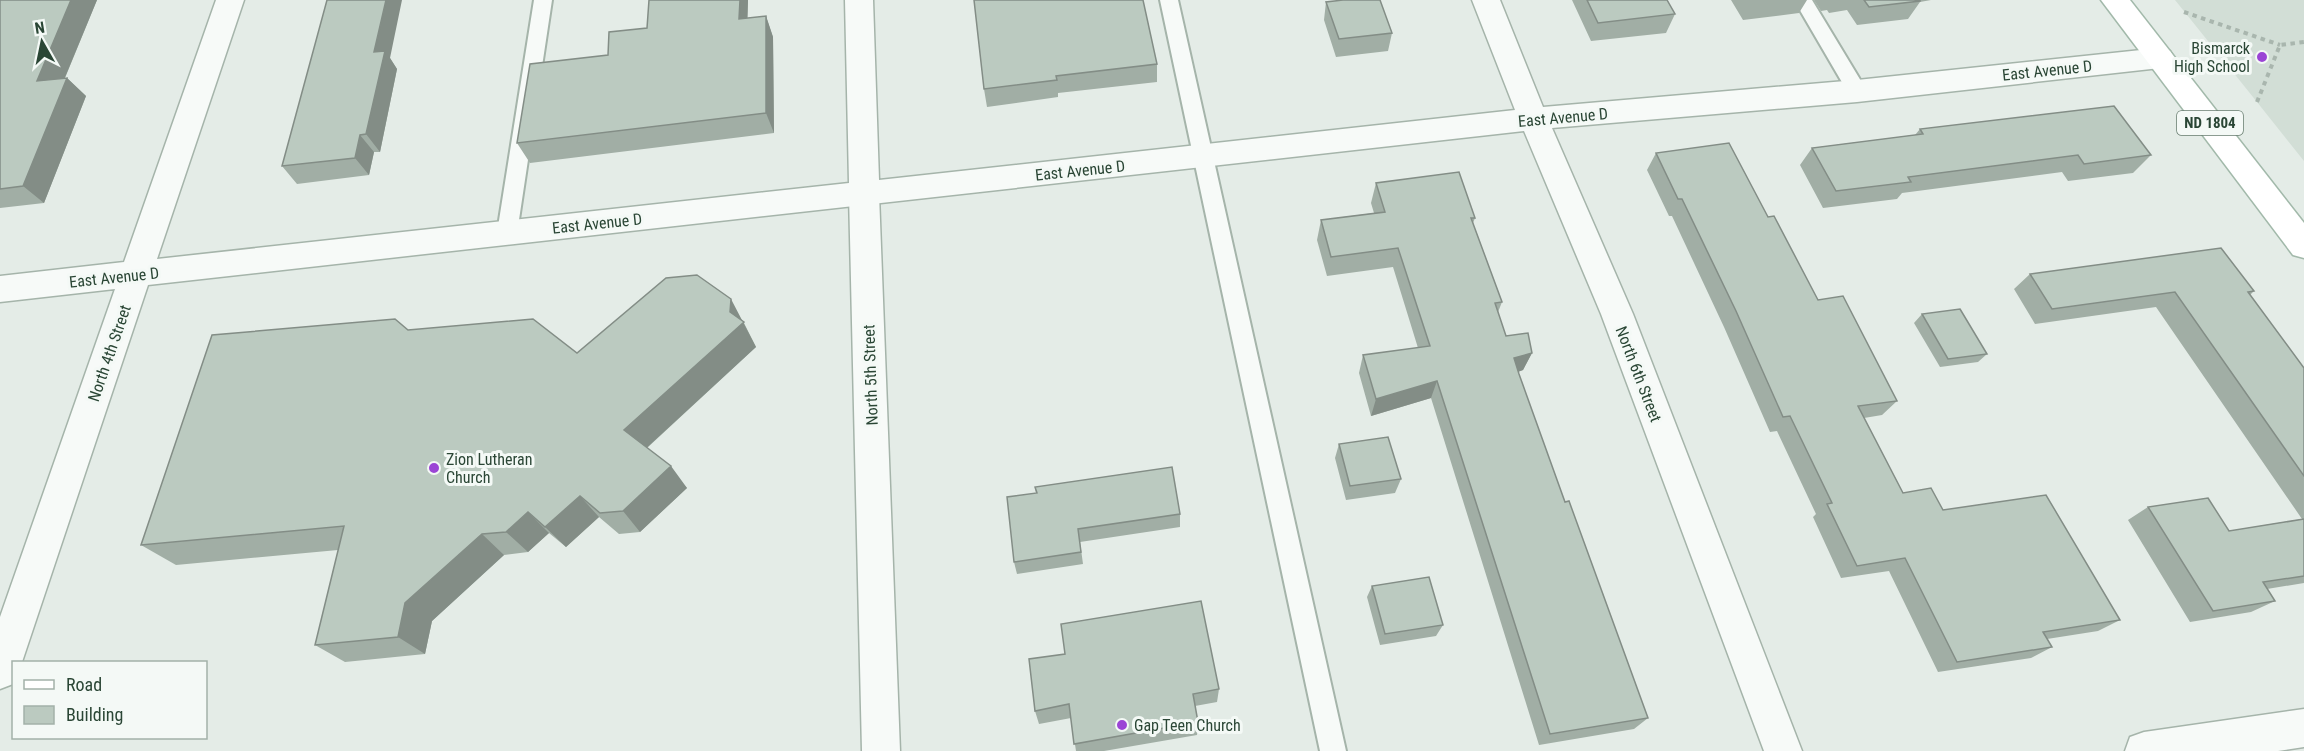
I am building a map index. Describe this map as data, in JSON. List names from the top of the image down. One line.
{"streets":{"main road":["ND 1804"],"street":["East Avenue D","North 4th Street","North 6th Street","North 5th Street"]},"crossings":[["East Avenue D","ND 1804"],["East Avenue D","North 4th Street"],["East Avenue D","North 6th Street"],["East Avenue D","North 5th Street"]],"places":["Bismarck High School","Zion Lutheran Church","Gap Teen Church"],"legend":["Road","Building"],"north":"top"}
